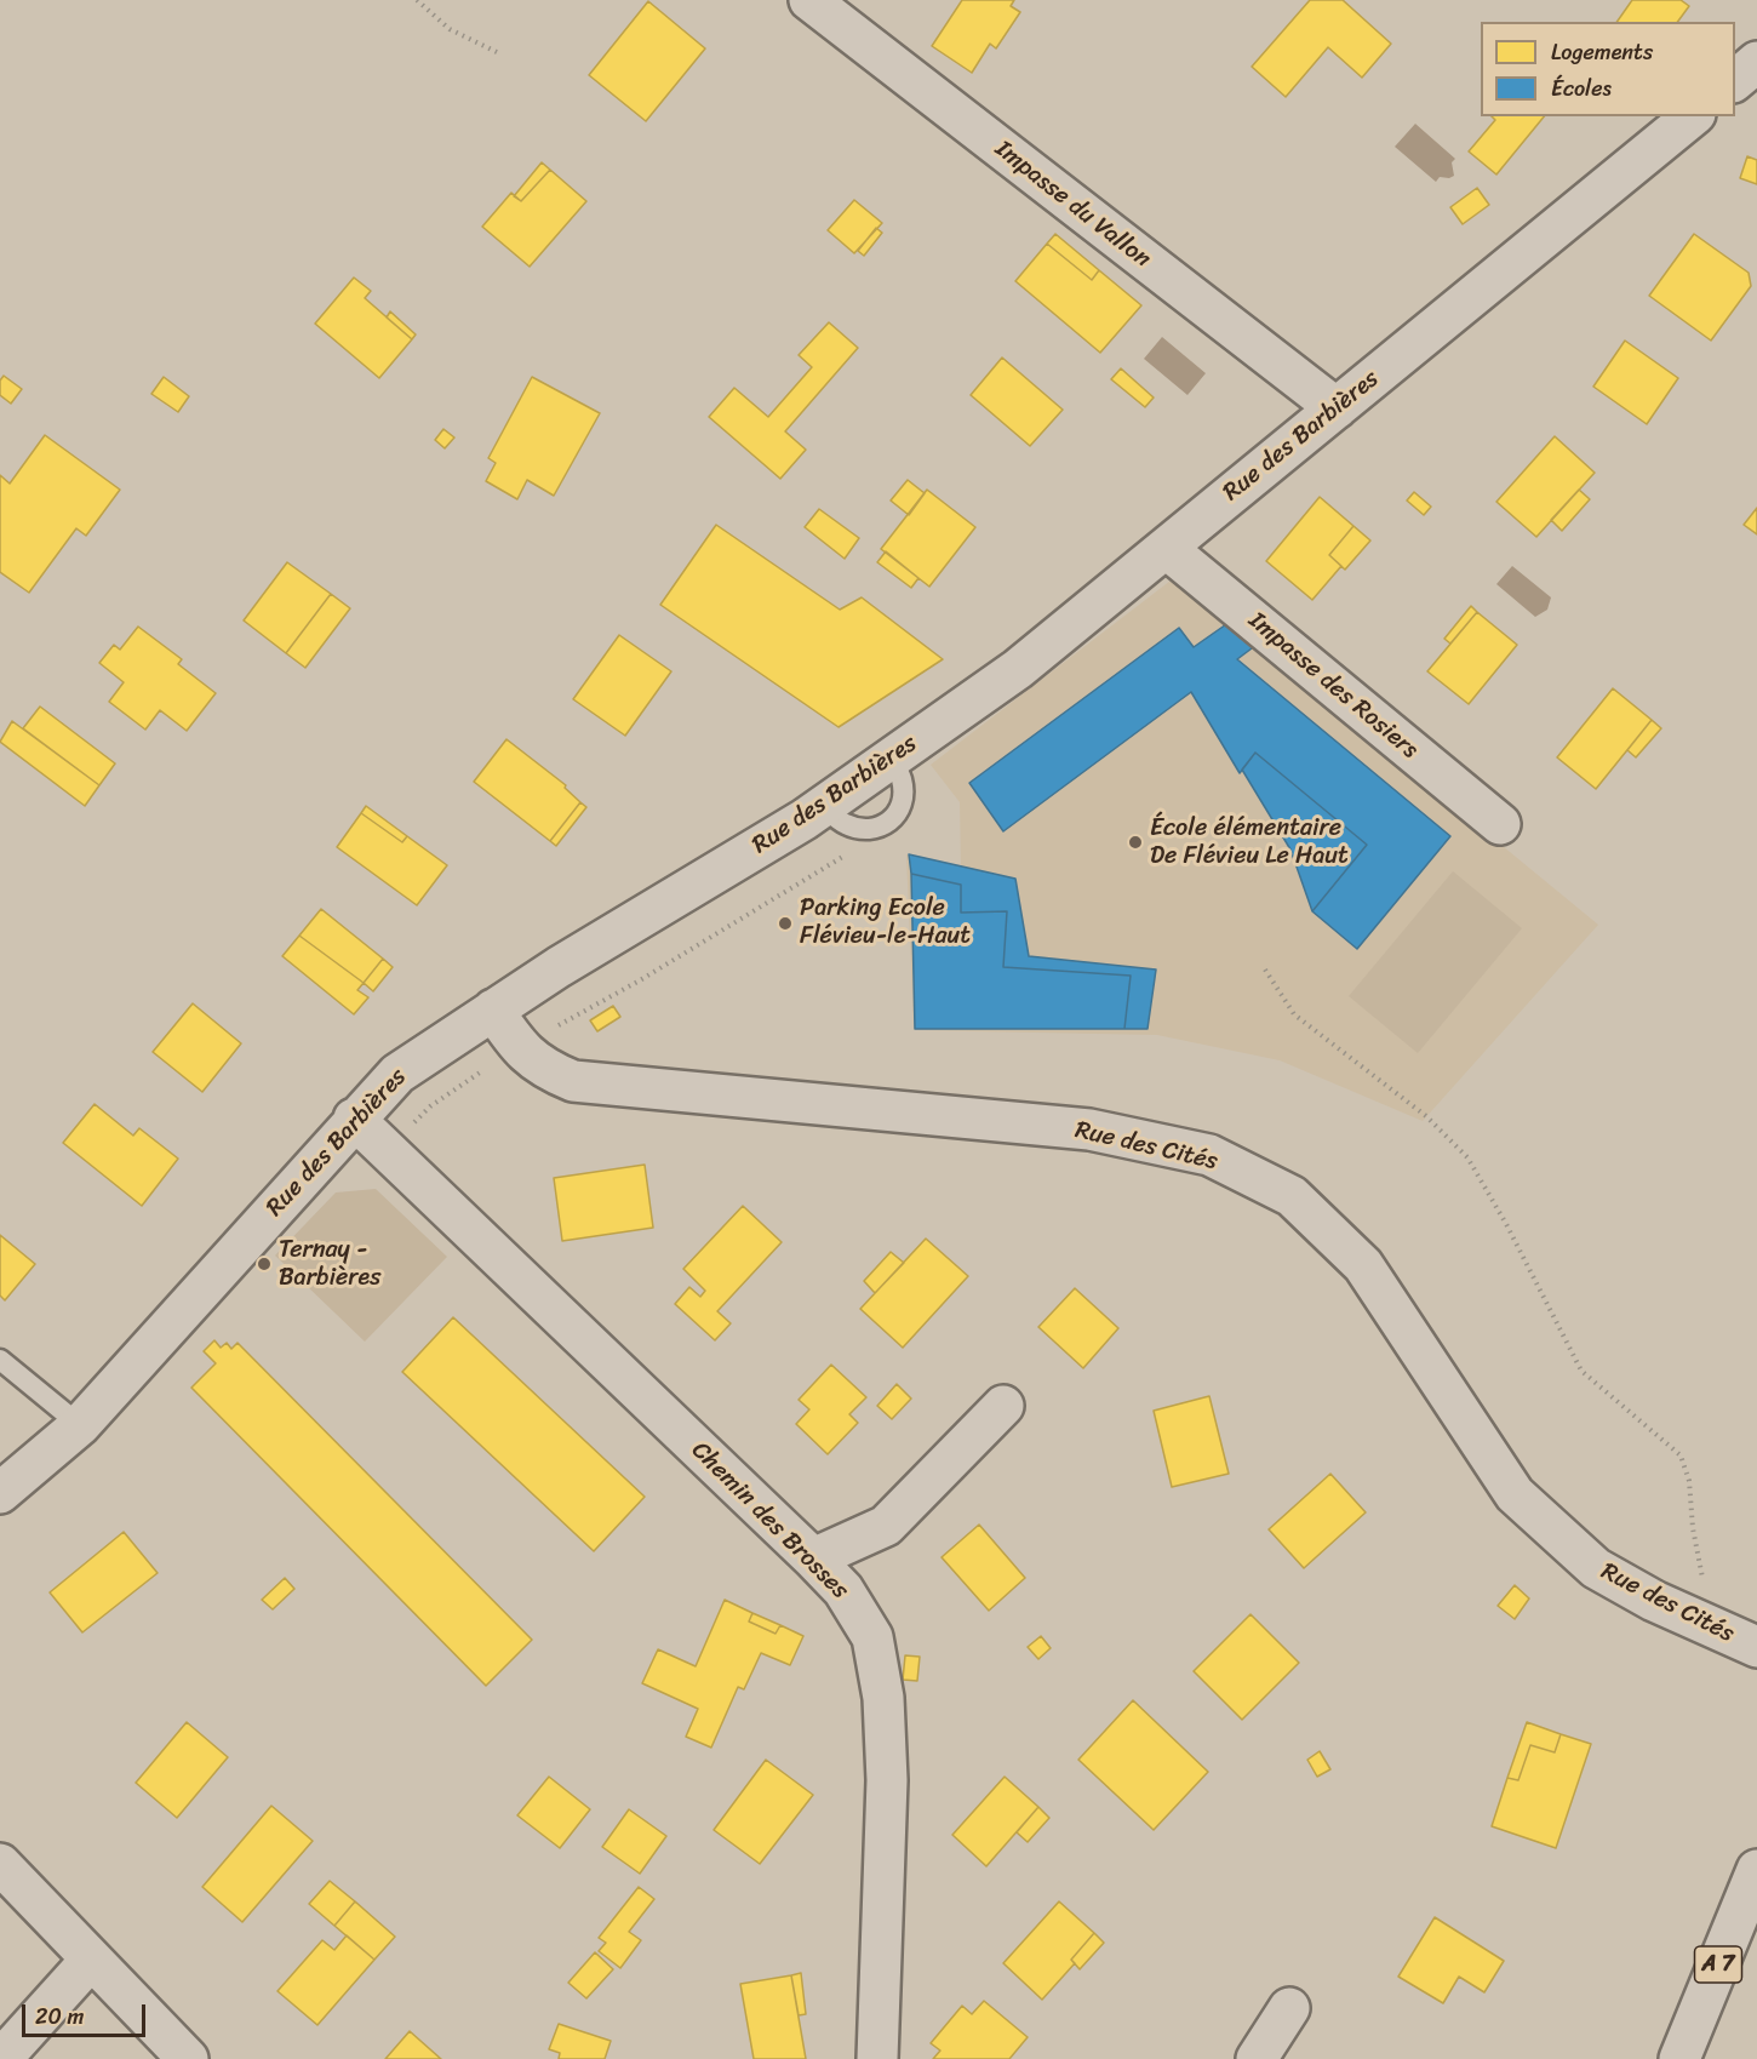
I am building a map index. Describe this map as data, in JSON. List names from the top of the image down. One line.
{"streets":{"main road":["Impasse du Vallon","Rue des Barbières","Impasse des Rosiers","Rue des Cités","Chemin des Brosses","A 7"]},"crossings":[["Impasse du Vallon","Rue des Barbières"],["Rue des Barbières","Impasse des Rosiers"],["Rue des Barbières","Rue des Cités"],["Rue des Barbières","Chemin des Brosses"]],"places":["École élémentaire De Flévieu Le Haut","Parking Ecole Flévieu-le-Haut","Ternay - Barbières"],"legend":["Logements","Écoles"],"scale_bar":"20 m"}
